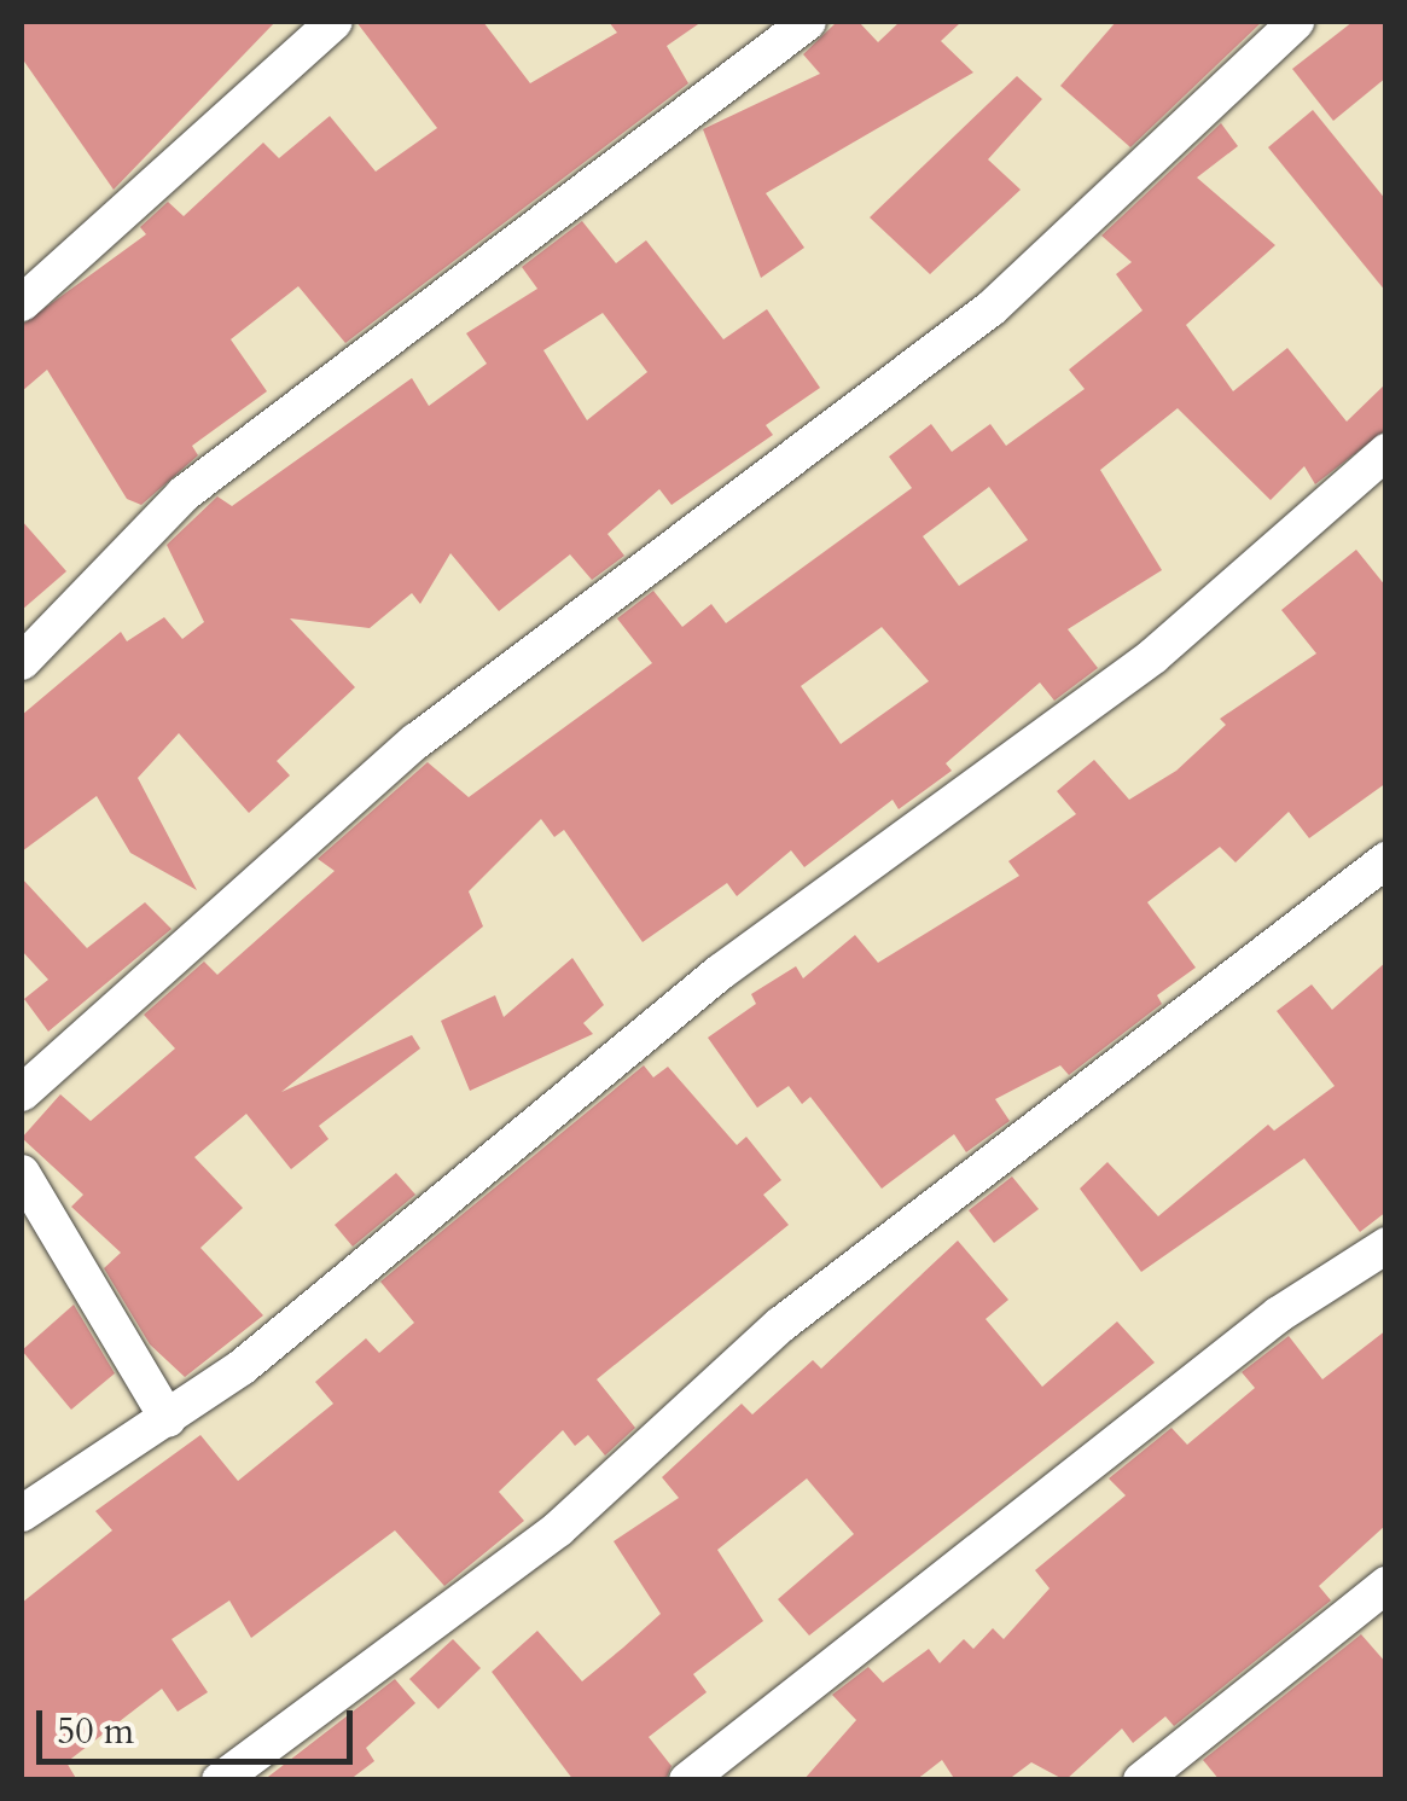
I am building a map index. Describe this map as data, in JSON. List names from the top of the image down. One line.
{"scale_bar":"50 m"}
